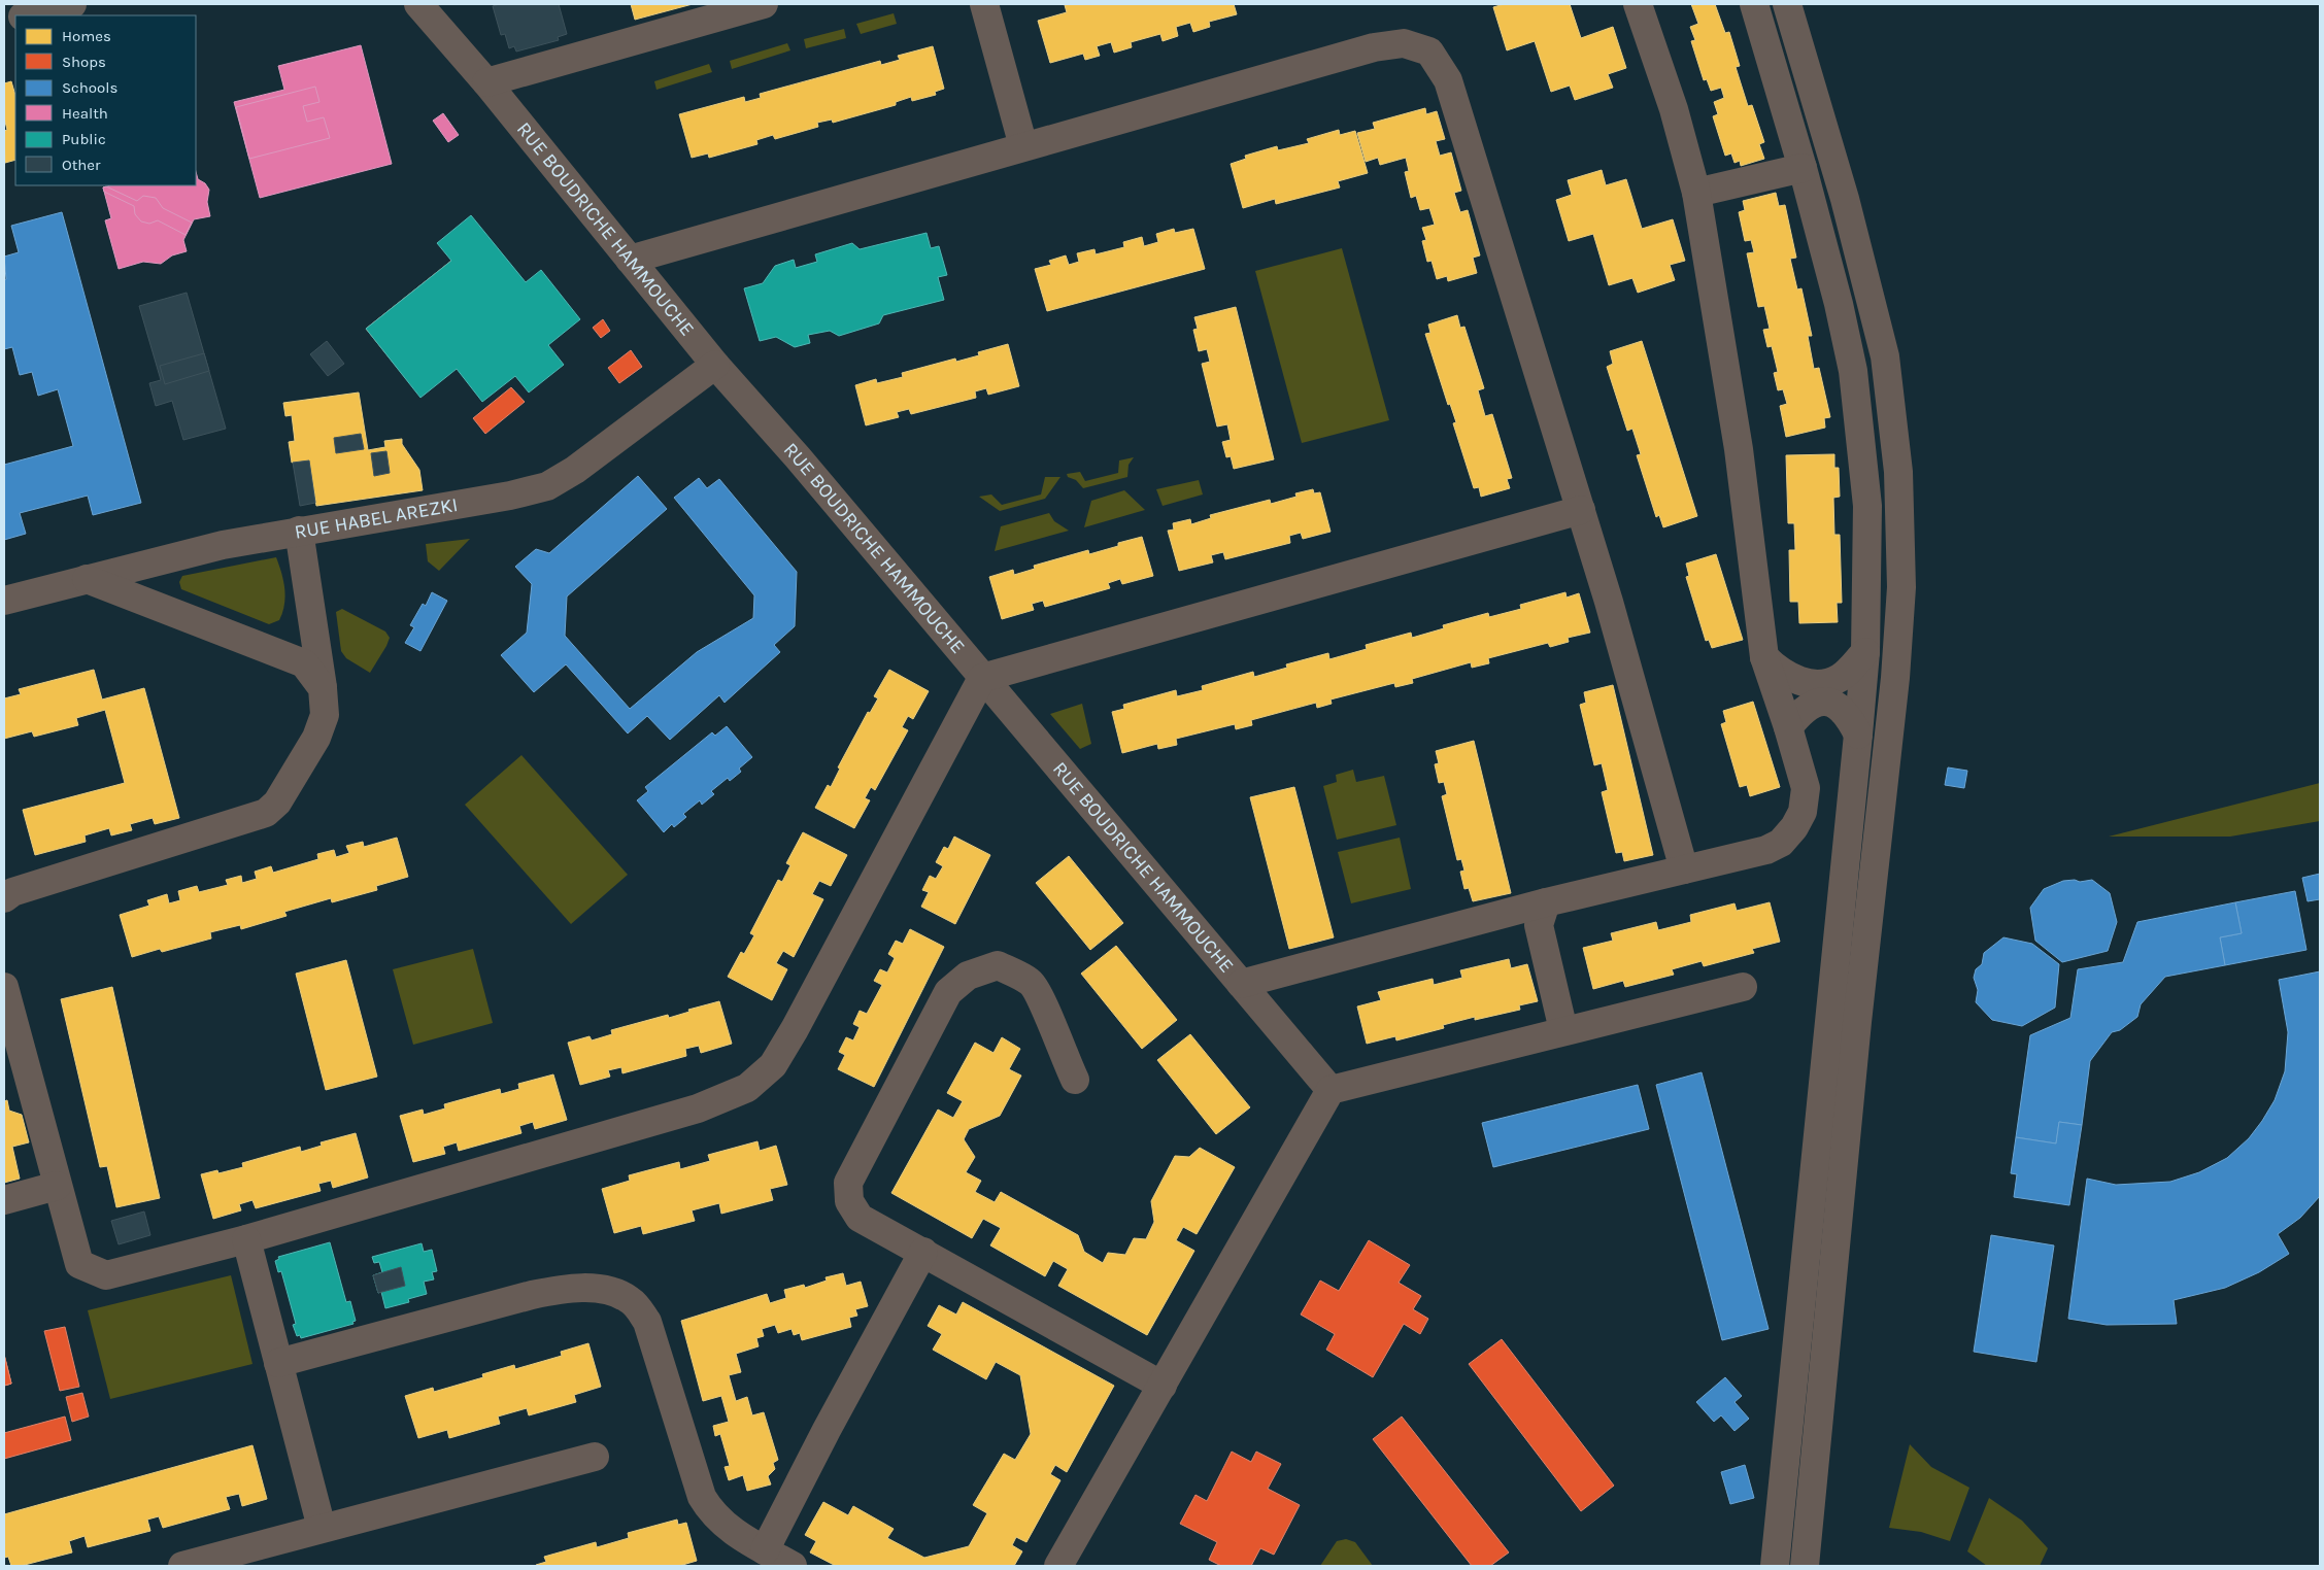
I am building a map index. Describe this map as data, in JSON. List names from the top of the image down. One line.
{"streets":{"street":["RUE BOUDRICHE HAMMOUCHE","RUE HABEL AREZKI"]},"crossings":[["RUE BOUDRICHE HAMMOUCHE","RUE HABEL AREZKI"]],"legend":["Homes","Shops","Schools","Health","Public","Other"]}
